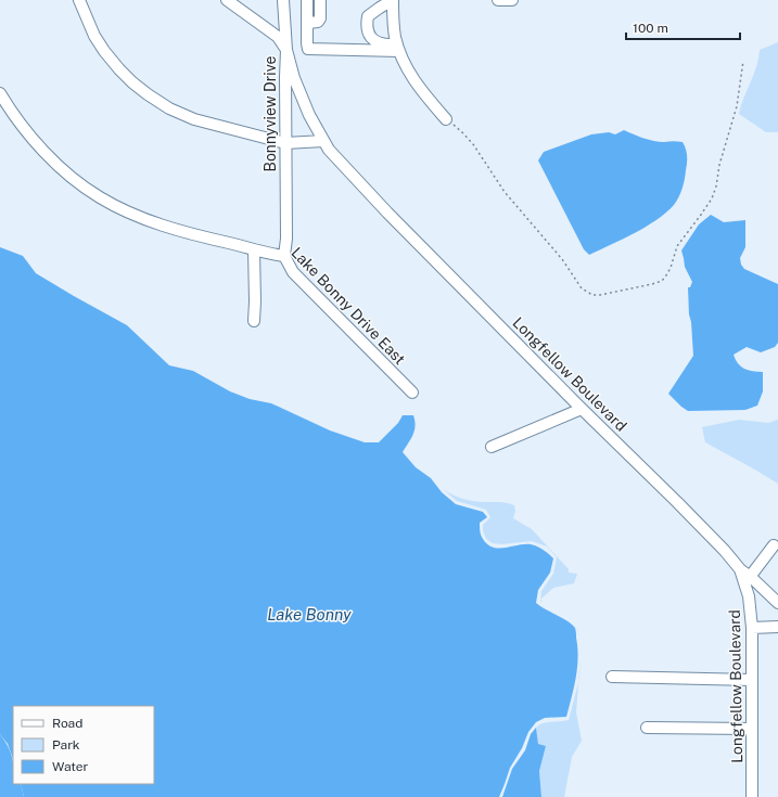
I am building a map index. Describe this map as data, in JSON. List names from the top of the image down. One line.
{"streets":{"street":["Bonnyview Drive","Lake Bonny Drive East","Longfellow Boulevard"]},"crossings":[["Bonnyview Drive","Lake Bonny Drive East"],["Bonnyview Drive","Longfellow Boulevard"]],"water":["Lake Bonny"],"legend":["Road","Park","Water"],"scale_bar":"100 m"}
